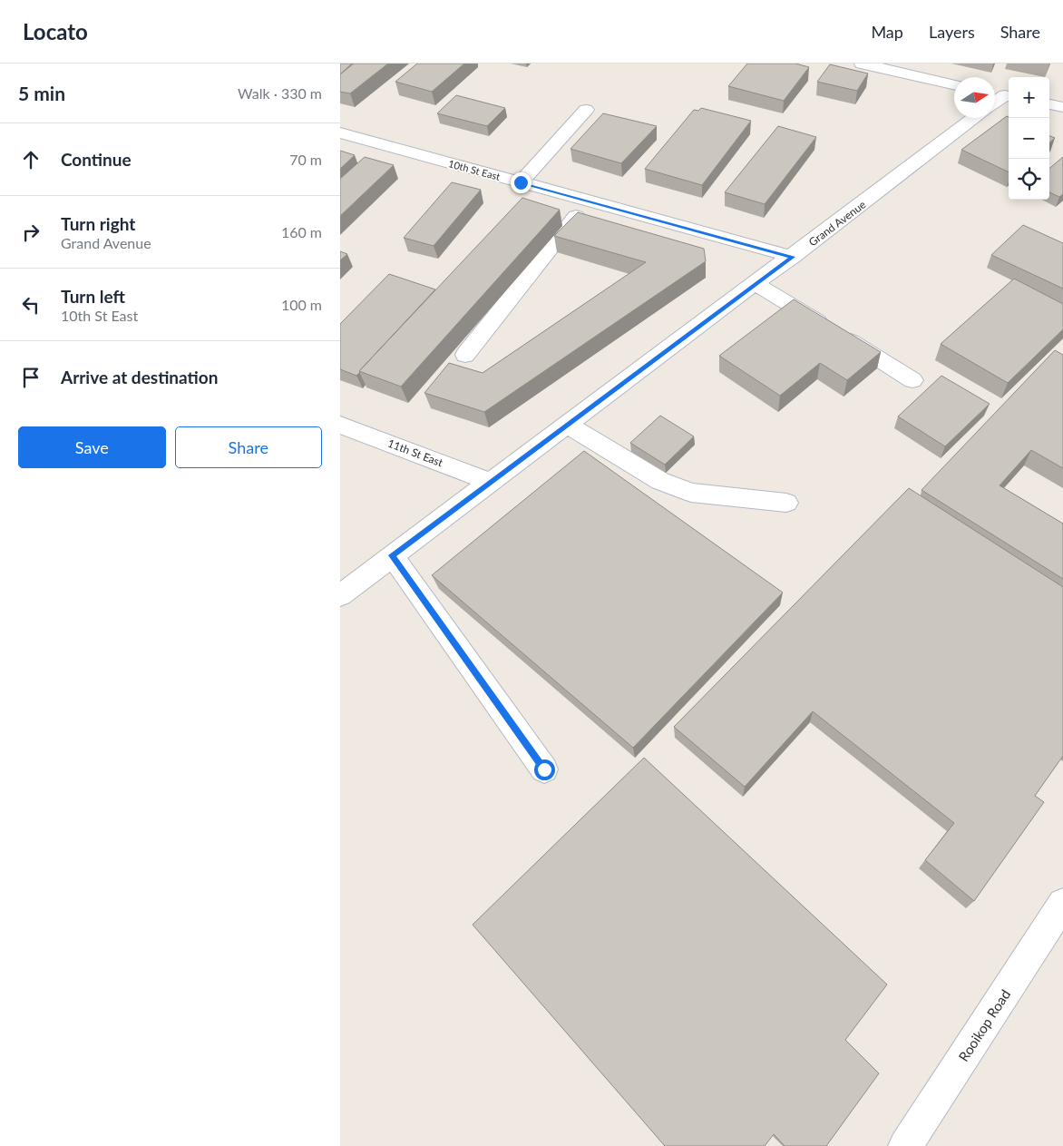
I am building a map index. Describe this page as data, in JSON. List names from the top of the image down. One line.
{"streets":{"street":["10th St East","Grand Avenue","11th St East","Rooikop Road"]},"crossings":[["10th St East","Grand Avenue"],["Grand Avenue","11th St East"]],"north":"right","page":{"header":"Locato","nav":["Map","Layers","Share"],"heading":["5 min","Walk · 330 m"],"map_buttons":["+","−"],"list":[["Continue","70 m"],["Turn right","Grand Avenue","160 m"],["Turn left","10th St East","100 m"],"Arrive at destination"],"buttons":["Save","Share"]}}
